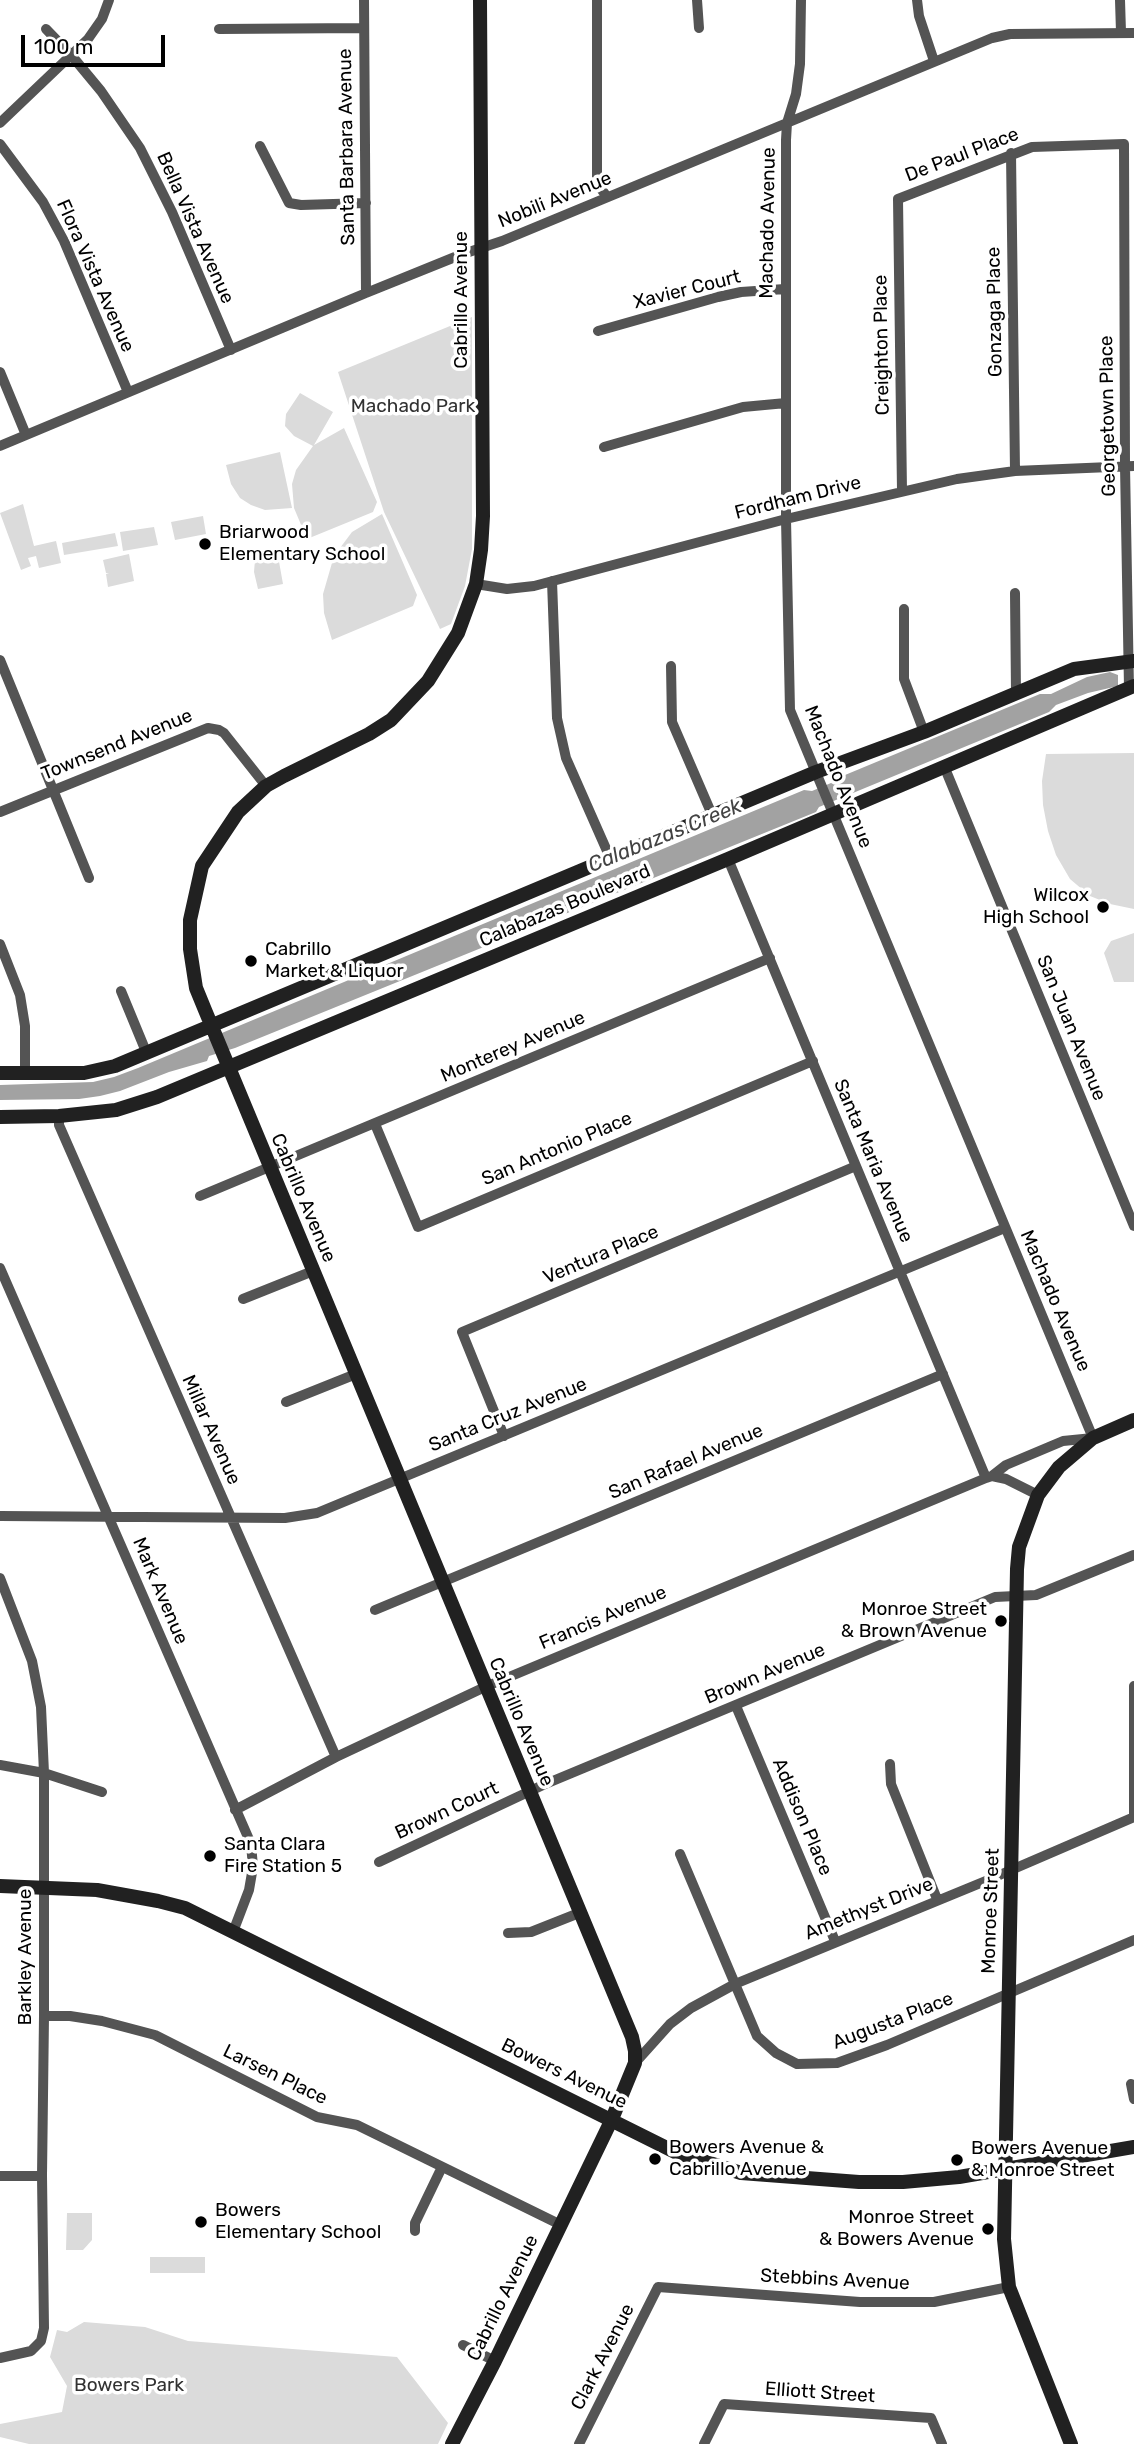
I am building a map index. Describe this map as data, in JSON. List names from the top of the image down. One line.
{"streets":{"street":["Santa Barbara Avenue","De Paul Place","Nobili Avenue","Machado Avenue","Bella Vista Avenue","Flora Vista Avenue","Xavier Court","Cabrillo Avenue","Gonzaga Place","Creighton Place","Georgetown Place","Fordham Drive","Townsend Avenue","Calabazas Boulevard","San Juan Avenue","Monterey Avenue","San Antonio Place","Santa Maria Avenue","Ventura Place","Santa Cruz Avenue","Millar Avenue","San Rafael Avenue","Mark Avenue","Francis Avenue","Brown Avenue","Brown Court","Addison Place","Amethyst Drive","Monroe Street","Barkley Avenue","Augusta Place","Bowers Avenue","Larsen Place","Stebbins Avenue","Clark Avenue","Elliott Street"]},"crossings":[["Santa Barbara Avenue","Nobili Avenue"],["De Paul Place","Gonzaga Place"],["De Paul Place","Creighton Place"],["De Paul Place","Georgetown Place"],["Nobili Avenue","Machado Avenue"],["Nobili Avenue","Bella Vista Avenue"],["Nobili Avenue","Flora Vista Avenue"],["Nobili Avenue","Cabrillo Avenue"],["Machado Avenue","Xavier Court"],["Machado Avenue","Fordham Drive"],["Machado Avenue","Calabazas Boulevard"],["Machado Avenue","Santa Cruz Avenue"],["Machado Avenue","Francis Avenue"],["Machado Avenue","Monroe Street"],["Cabrillo Avenue","Fordham Drive"],["Cabrillo Avenue","Townsend Avenue"],["Cabrillo Avenue","Calabazas Boulevard"],["Cabrillo Avenue","Monterey Avenue"],["Cabrillo Avenue","Santa Cruz Avenue"],["Cabrillo Avenue","San Rafael Avenue"],["Cabrillo Avenue","Francis Avenue"],["Cabrillo Avenue","Brown Avenue"],["Cabrillo Avenue","Brown Court"],["Cabrillo Avenue","Amethyst Drive"],["Cabrillo Avenue","Bowers Avenue"],["Cabrillo Avenue","Larsen Place"],["Gonzaga Place","Fordham Drive"],["Creighton Place","Fordham Drive"],["Georgetown Place","Fordham Drive"],["Georgetown Place","Calabazas Boulevard"],["Calabazas Boulevard","San Juan Avenue"],["Calabazas Boulevard","Santa Maria Avenue"],["Calabazas Boulevard","Millar Avenue"],["Monterey Avenue","San Antonio Place"],["Monterey Avenue","Santa Maria Avenue"],["San Antonio Place","Santa Maria Avenue"],["Santa Maria Avenue","Ventura Place"],["Santa Maria Avenue","Santa Cruz Avenue"],["Santa Maria Avenue","San Rafael Avenue"],["Santa Maria Avenue","Francis Avenue"],["Ventura Place","Santa Cruz Avenue"],["Santa Cruz Avenue","Millar Avenue"],["Santa Cruz Avenue","Mark Avenue"],["Millar Avenue","Francis Avenue"],["Mark Avenue","Francis Avenue"],["Mark Avenue","Bowers Avenue"],["Francis Avenue","Monroe Street"],["Brown Avenue","Brown Court"],["Brown Avenue","Addison Place"],["Brown Avenue","Monroe Street"],["Addison Place","Amethyst Drive"],["Amethyst Drive","Monroe Street"],["Amethyst Drive","Augusta Place"],["Monroe Street","Augusta Place"],["Monroe Street","Bowers Avenue"],["Monroe Street","Stebbins Avenue"],["Barkley Avenue","Bowers Avenue"],["Barkley Avenue","Larsen Place"],["Stebbins Avenue","Clark Avenue"]],"water":["Calabazas Creek"],"parks":["Machado Park","Bowers Park"],"places":["Briarwood Elementary School","Wilcox High School","Cabrillo Market & Liquor","Monroe Street & Brown Avenue","Santa Clara Fire Station 5","Bowers Avenue & Cabrillo Avenue","Bowers Avenue & Monroe Street","Bowers Elementary School","Monroe Street & Bowers Avenue"],"scale_bar":"100 m"}
